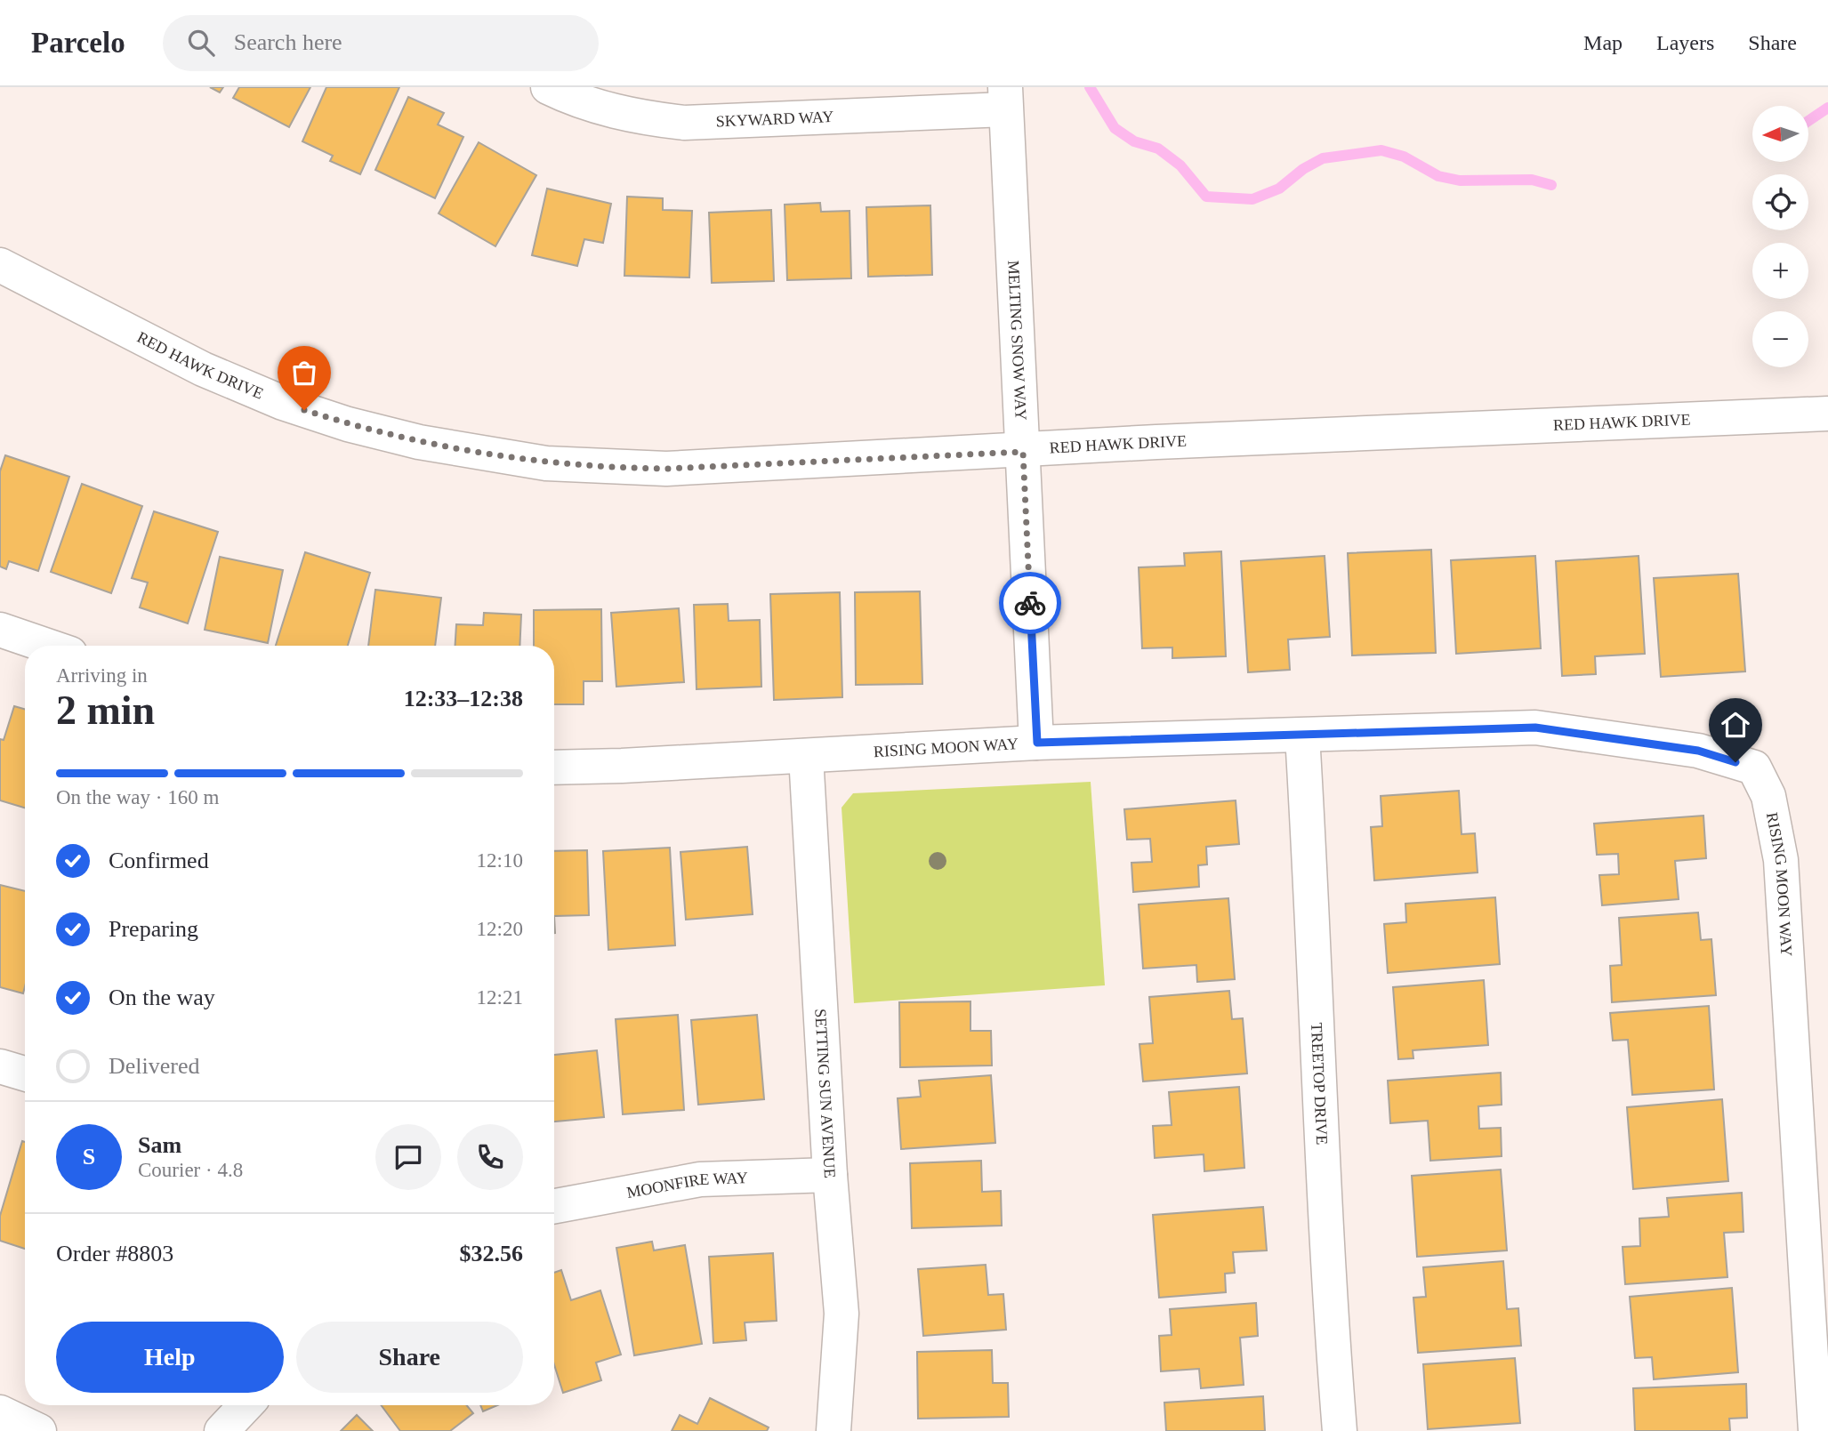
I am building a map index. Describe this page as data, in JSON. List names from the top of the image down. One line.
{"streets":{"street":["SKYWARD WAY","MELTING SNOW WAY","RED HAWK DRIVE","RISING MOON WAY","TREETOP DRIVE","SETTING SUN AVENUE","MOONFIRE WAY"]},"crossings":[["SKYWARD WAY","MELTING SNOW WAY"],["MELTING SNOW WAY","RED HAWK DRIVE"],["MELTING SNOW WAY","RISING MOON WAY"],["RISING MOON WAY","TREETOP DRIVE"],["RISING MOON WAY","SETTING SUN AVENUE"],["SETTING SUN AVENUE","MOONFIRE WAY"]],"north":"left","page":{"header":"Parcelo","search":"Search here","nav":["Map","Layers","Share"],"map_buttons":["+","−"],"heading":["2 min","Arriving in","12:33–12:38"],"panel":["Sam","Courier · 4.8","Order #8803","$32.56"],"bar":"On the way · 160 m","list":[["Confirmed","12:10"],["Preparing","12:20"],["On the way","12:21"],"Delivered"],"round":"S","buttons":["Help","Share"]}}
